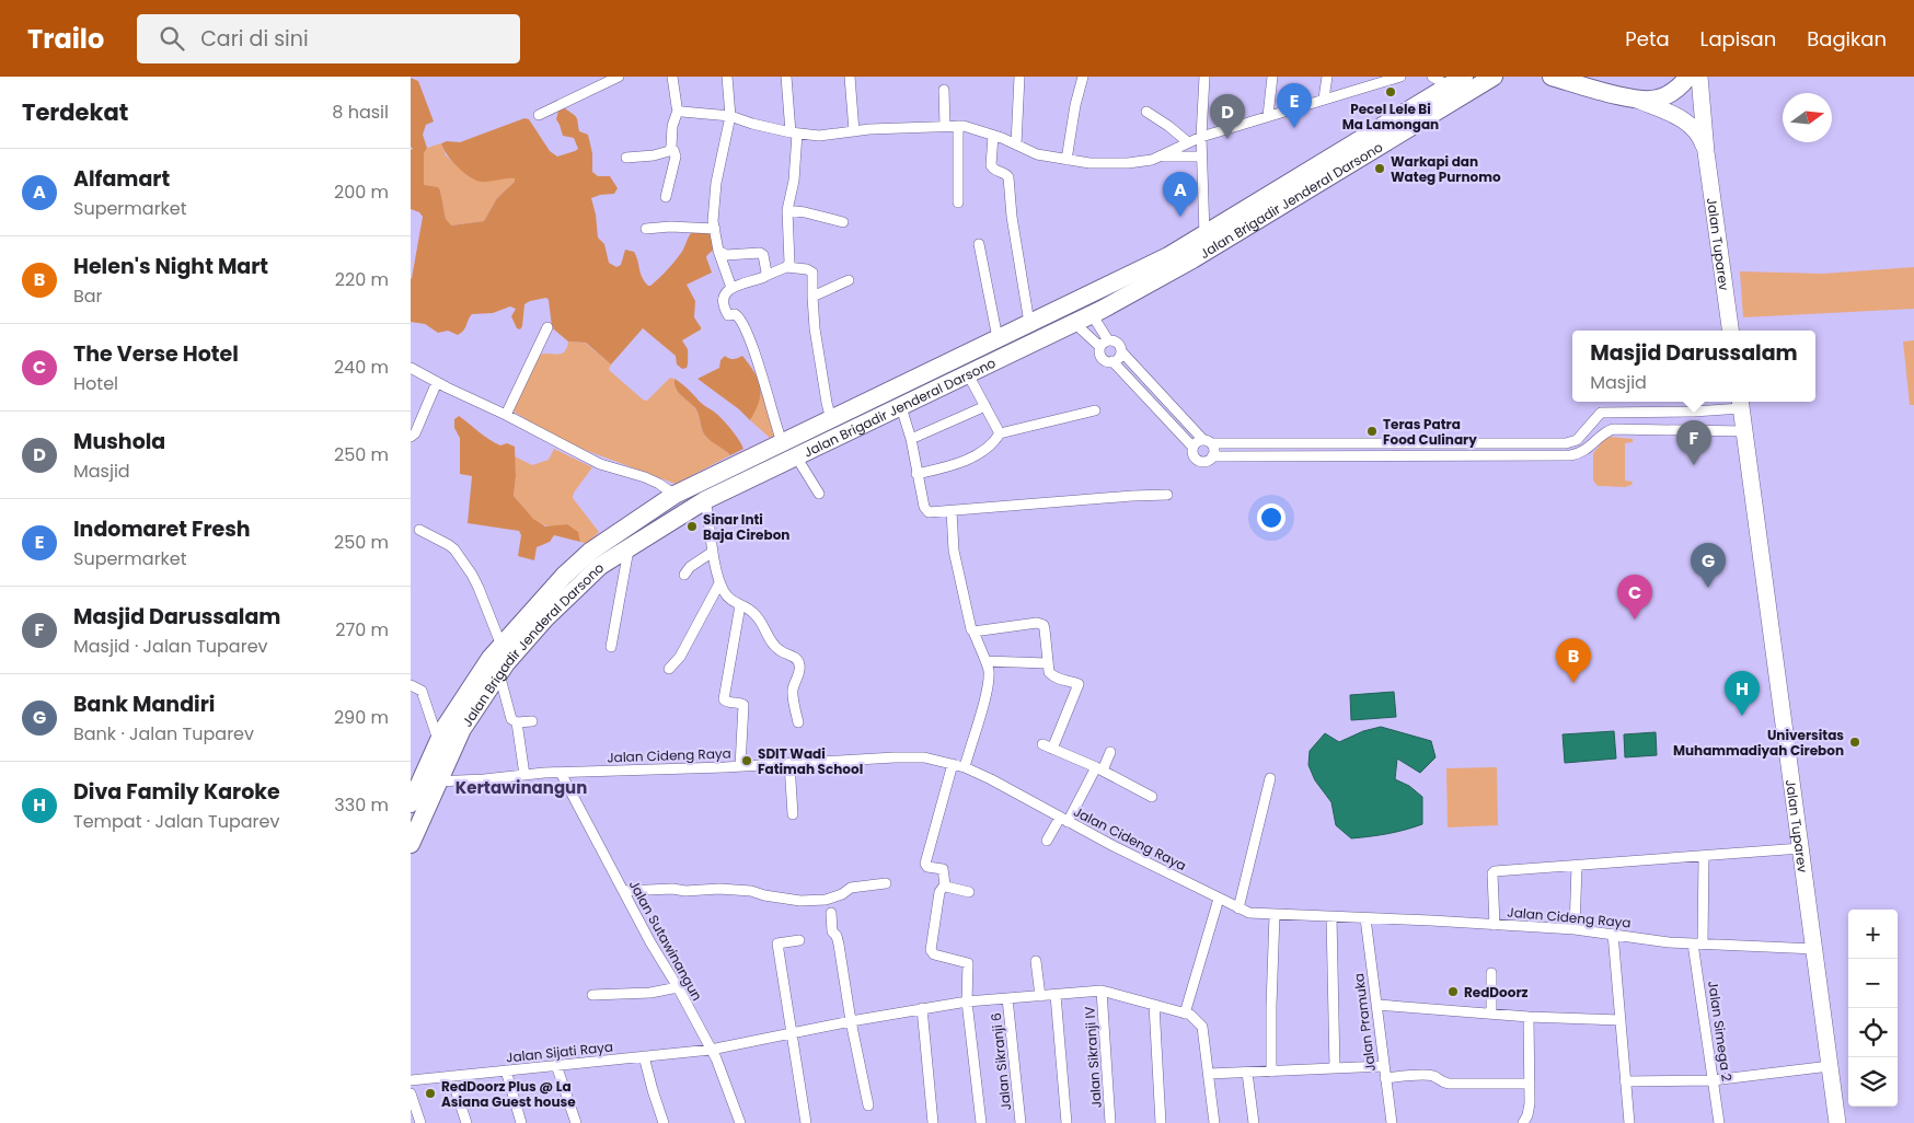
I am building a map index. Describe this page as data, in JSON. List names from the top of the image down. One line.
{"streets":{"highway":["Jalan Brigadir Jenderal Darsono"],"main road":["Jalan Tuparev"],"street":["Jalan Cideng Raya","Jalan Sutawinangun","Jalan Pramuka","Jalan Simega 2","Jalan Sijati Raya","Jalan Sikranji IV","Jalan Sikranji 6"]},"crossings":[["Jalan Brigadir Jenderal Darsono","Jalan Cideng Raya"],["Jalan Tuparev","Jalan Cideng Raya"],["Jalan Cideng Raya","Jalan Sutawinangun"],["Jalan Cideng Raya","Jalan Pramuka"],["Jalan Cideng Raya","Jalan Simega 2"],["Jalan Sutawinangun","Jalan Sijati Raya"],["Jalan Sijati Raya","Jalan Sikranji IV"],["Jalan Sijati Raya","Jalan Sikranji 6"]],"districts":["Kertawinangun"],"places":["Pecel Lele Bi Ma Lamongan","Warkapi dan Wateg Purnomo","Teras Patra Food Culinary","Sinar Inti Baja Cirebon","Universitas Muhammadiyah Cirebon","SDIT Wadi Fatimah School","RedDoorz","RedDoorz Plus @ La Asiana Guest house"],"north":"right","page":{"header":"Trailo","search":"Cari di sini","nav":["Peta","Lapisan","Bagikan"],"heading":["Terdekat","8 hasil"],"pins":["E","D","A","F","G","C","B","H"],"list":[{"mark":"A","name":"Alfamart","note":"Supermarket","value":"200 m"},{"mark":"B","name":"Helen's Night Mart","note":"Bar","value":"220 m"},{"mark":"C","name":"The Verse Hotel","note":"Hotel","value":"240 m"},{"mark":"D","name":"Mushola","note":"Masjid","value":"250 m"},{"mark":"E","name":"Indomaret Fresh","note":"Supermarket","value":"250 m"},{"mark":"F","name":"Masjid Darussalam","note":"Masjid · Jalan Tuparev","value":"270 m"},{"mark":"G","name":"Bank Mandiri","note":"Bank · Jalan Tuparev","value":"290 m"},{"mark":"H","name":"Diva Family Karoke","note":"Tempat · Jalan Tuparev","value":"330 m"}],"popup":["Masjid Darussalam","Masjid"],"map_buttons":["+","−"]}}
